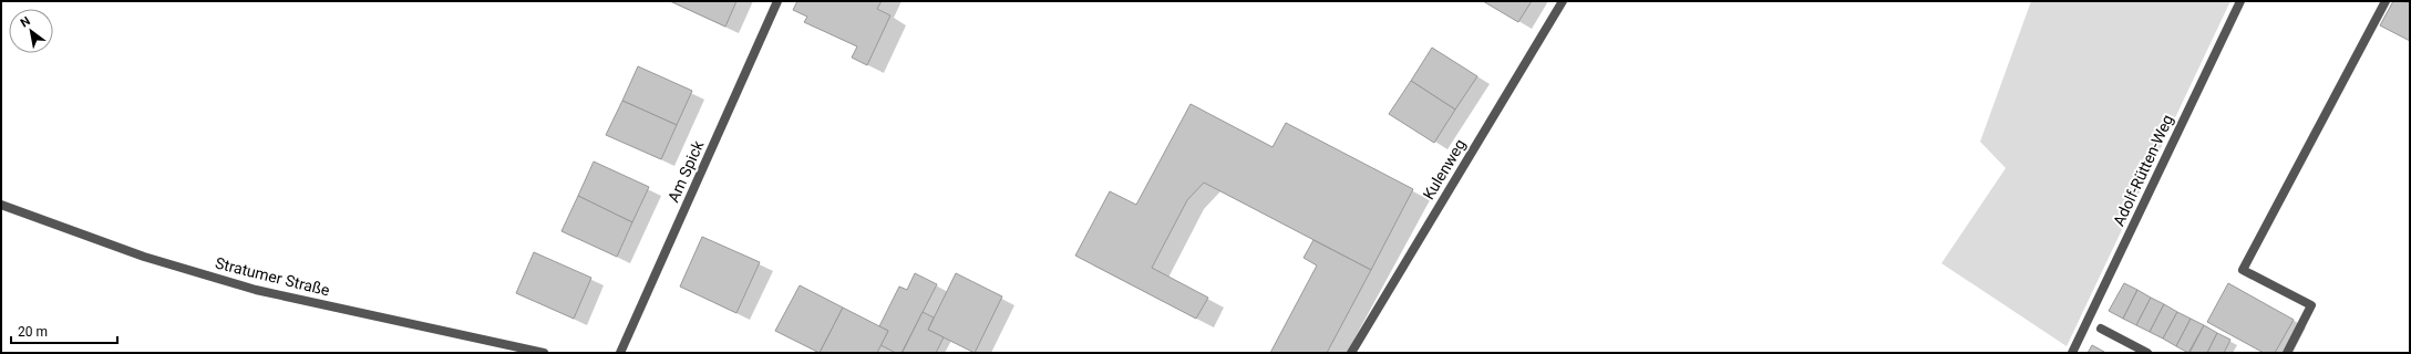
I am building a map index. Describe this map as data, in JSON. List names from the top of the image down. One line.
{"streets":{"street":["Kulenweg","Adolf-Rütten-Weg","Am Spick","Stratumer Straße"]},"scale_bar":"20 m","north":"top left"}
